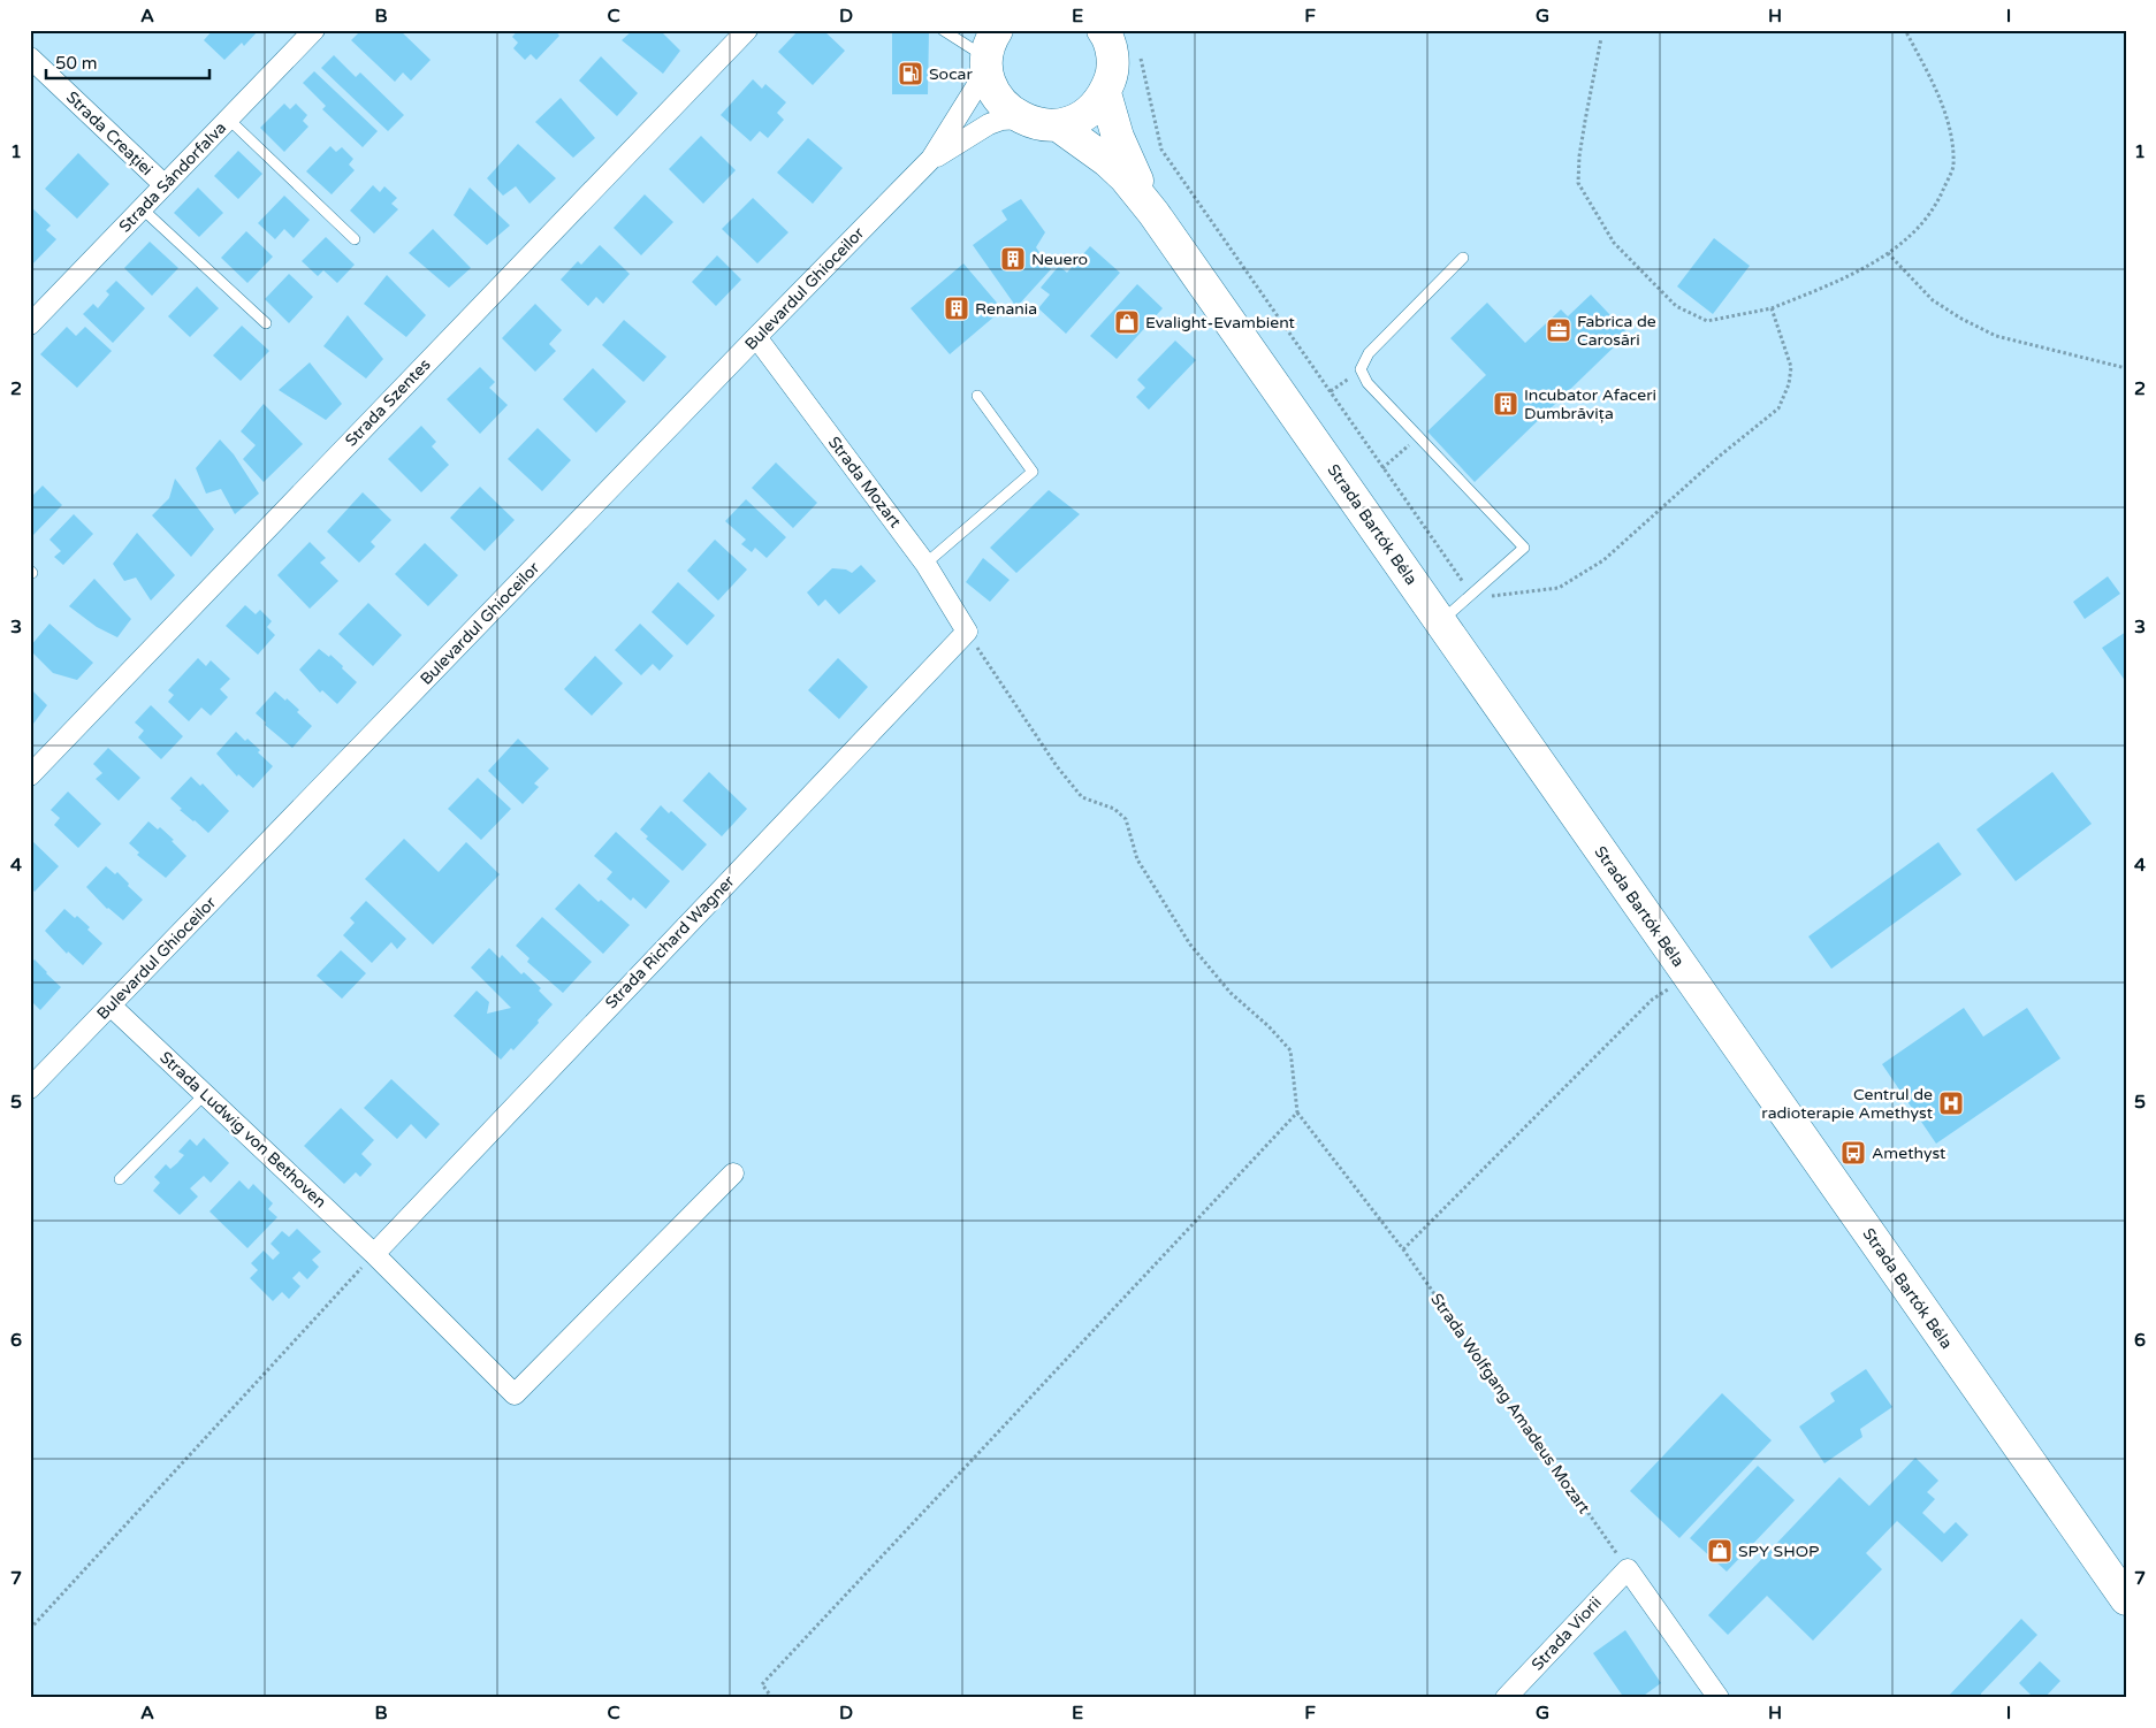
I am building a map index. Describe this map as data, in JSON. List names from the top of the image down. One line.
{"streets":{"main road":["Strada Bartók Béla"],"street":["Strada Creației","Strada Sándorfalva","Bulevardul Ghioceilor","Strada Szentes","Strada Mozart","Strada Richard Wagner","Strada Ludwig von Bethoven","Strada Viorii"],"path":["Strada Wolfgang Amadeus Mozart"]},"crossings":[["Strada Creației","Strada Sándorfalva"],["Bulevardul Ghioceilor","Strada Mozart"],["Bulevardul Ghioceilor","Strada Ludwig von Bethoven"],["Strada Mozart","Strada Richard Wagner"],["Strada Richard Wagner","Strada Ludwig von Bethoven"],["Strada Wolfgang Amadeus Mozart","Strada Viorii"]],"places":{"fuel station":["Socar"],"building":["Neuero","Renania","Incubator Afaceri Dumbrăvița"],"shop":["Evalight-Evambient","SPY SHOP"],"office":["Fabrica de Carosări"],"hospital":["Centrul de radioterapie Amethyst"],"bus stop":["Amethyst"]},"scale_bar":"50 m","grid":{"columns":["A","B","C","D","E","F","G","H","I"],"rows":["1","2","3","4","5","6","7"]}}
